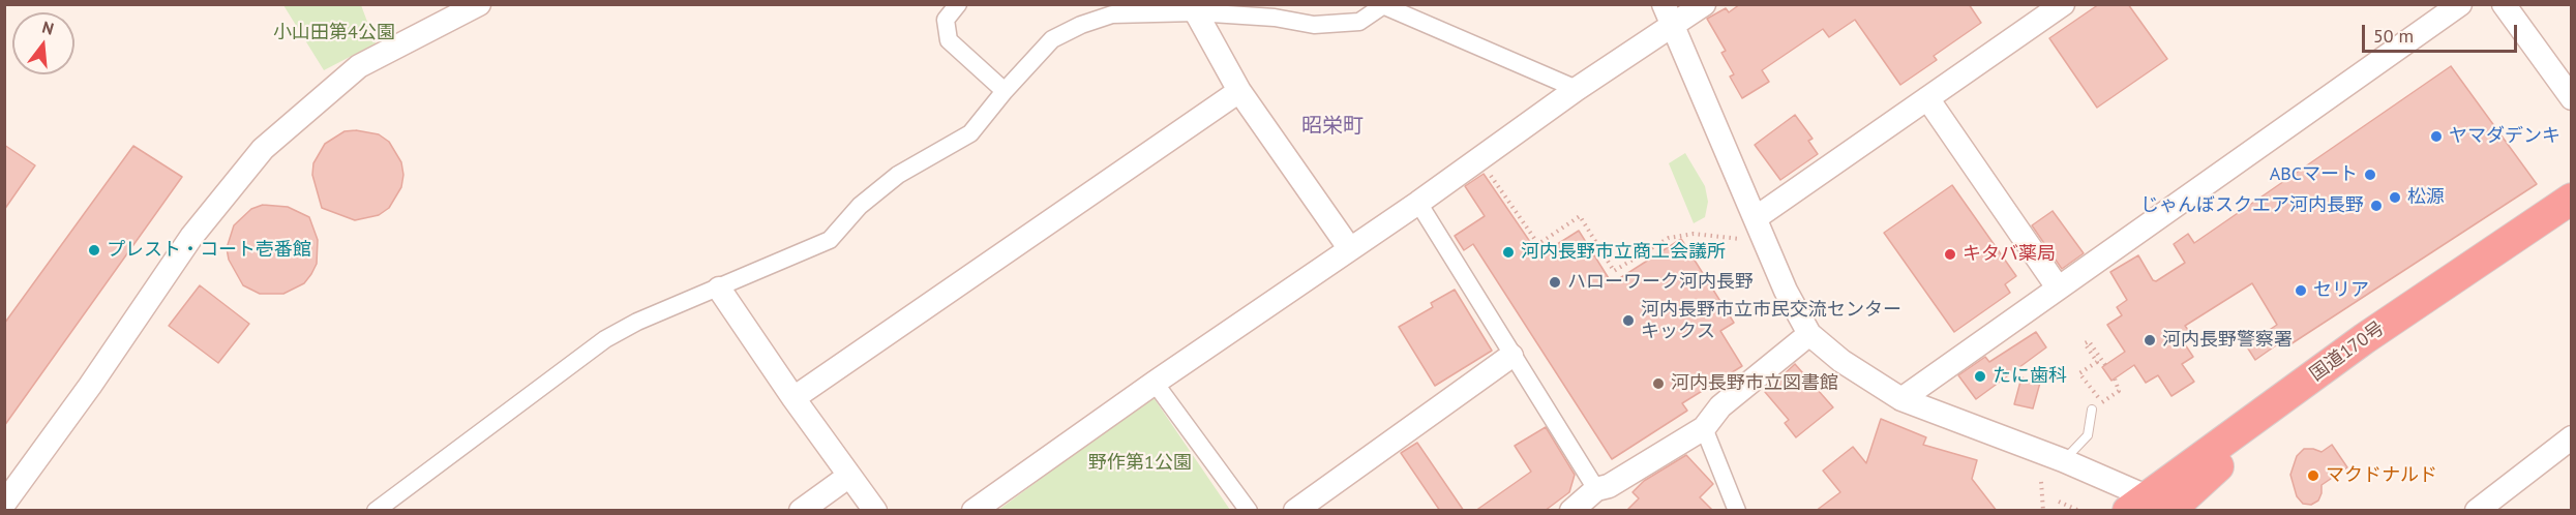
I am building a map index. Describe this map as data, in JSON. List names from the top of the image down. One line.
{"streets":{"highway":["国道170号"]},"districts":["昭栄町"],"parks":["小山田第4公園","野作第1公園"],"places":["ヤマダデンキ","ABCマート","松源","じゃんぼスクエア河内長野","プレスト・コート壱番館","河内長野市立商工会議所","キタバ薬局","ハローワーク河内長野","セリア","河内長野市立市民交流センター キックス","河内長野警察署","たに歯科","河内長野市立図書館","マクドナルド"],"scale_bar":"50 m","north":"top"}
